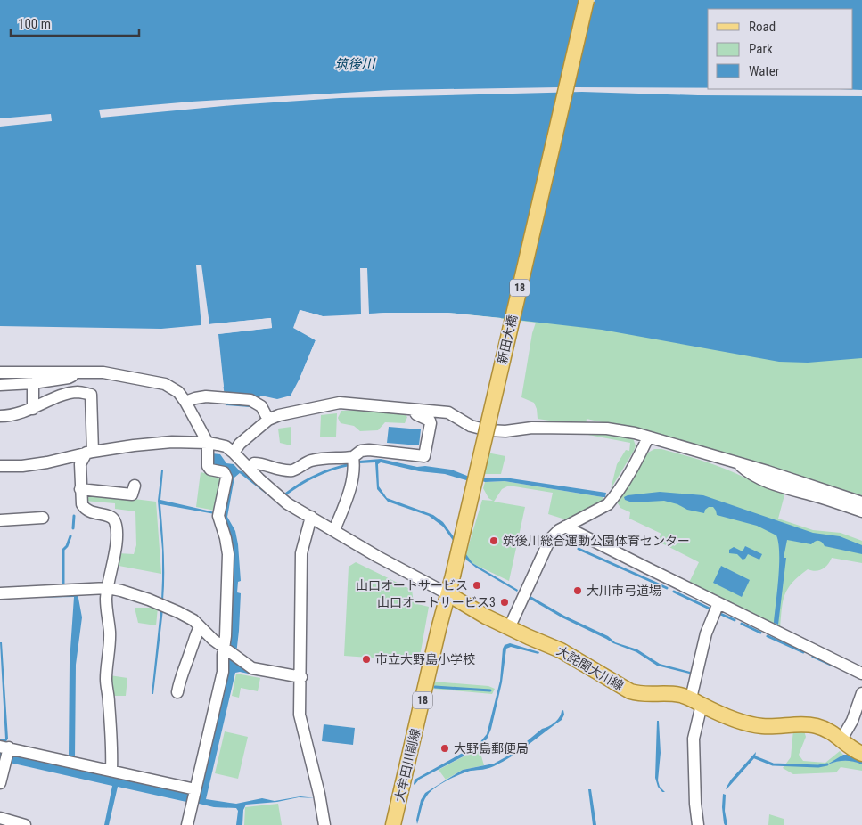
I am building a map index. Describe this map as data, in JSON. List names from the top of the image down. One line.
{"streets":{"main road":["18","新田大橋","大詫間大川線","大牟田川副線"]},"crossings":[["新田大橋","大牟田川副線"],["大詫間大川線","大牟田川副線"]],"water":["筑後川"],"places":["筑後川総合運動公園体育センター","山口オートサービス","大川市弓道場","山口オートサービス3","市立大野島小学校","大野島郵便局"],"legend":["Road","Park","Water"],"scale_bar":"100 m"}
